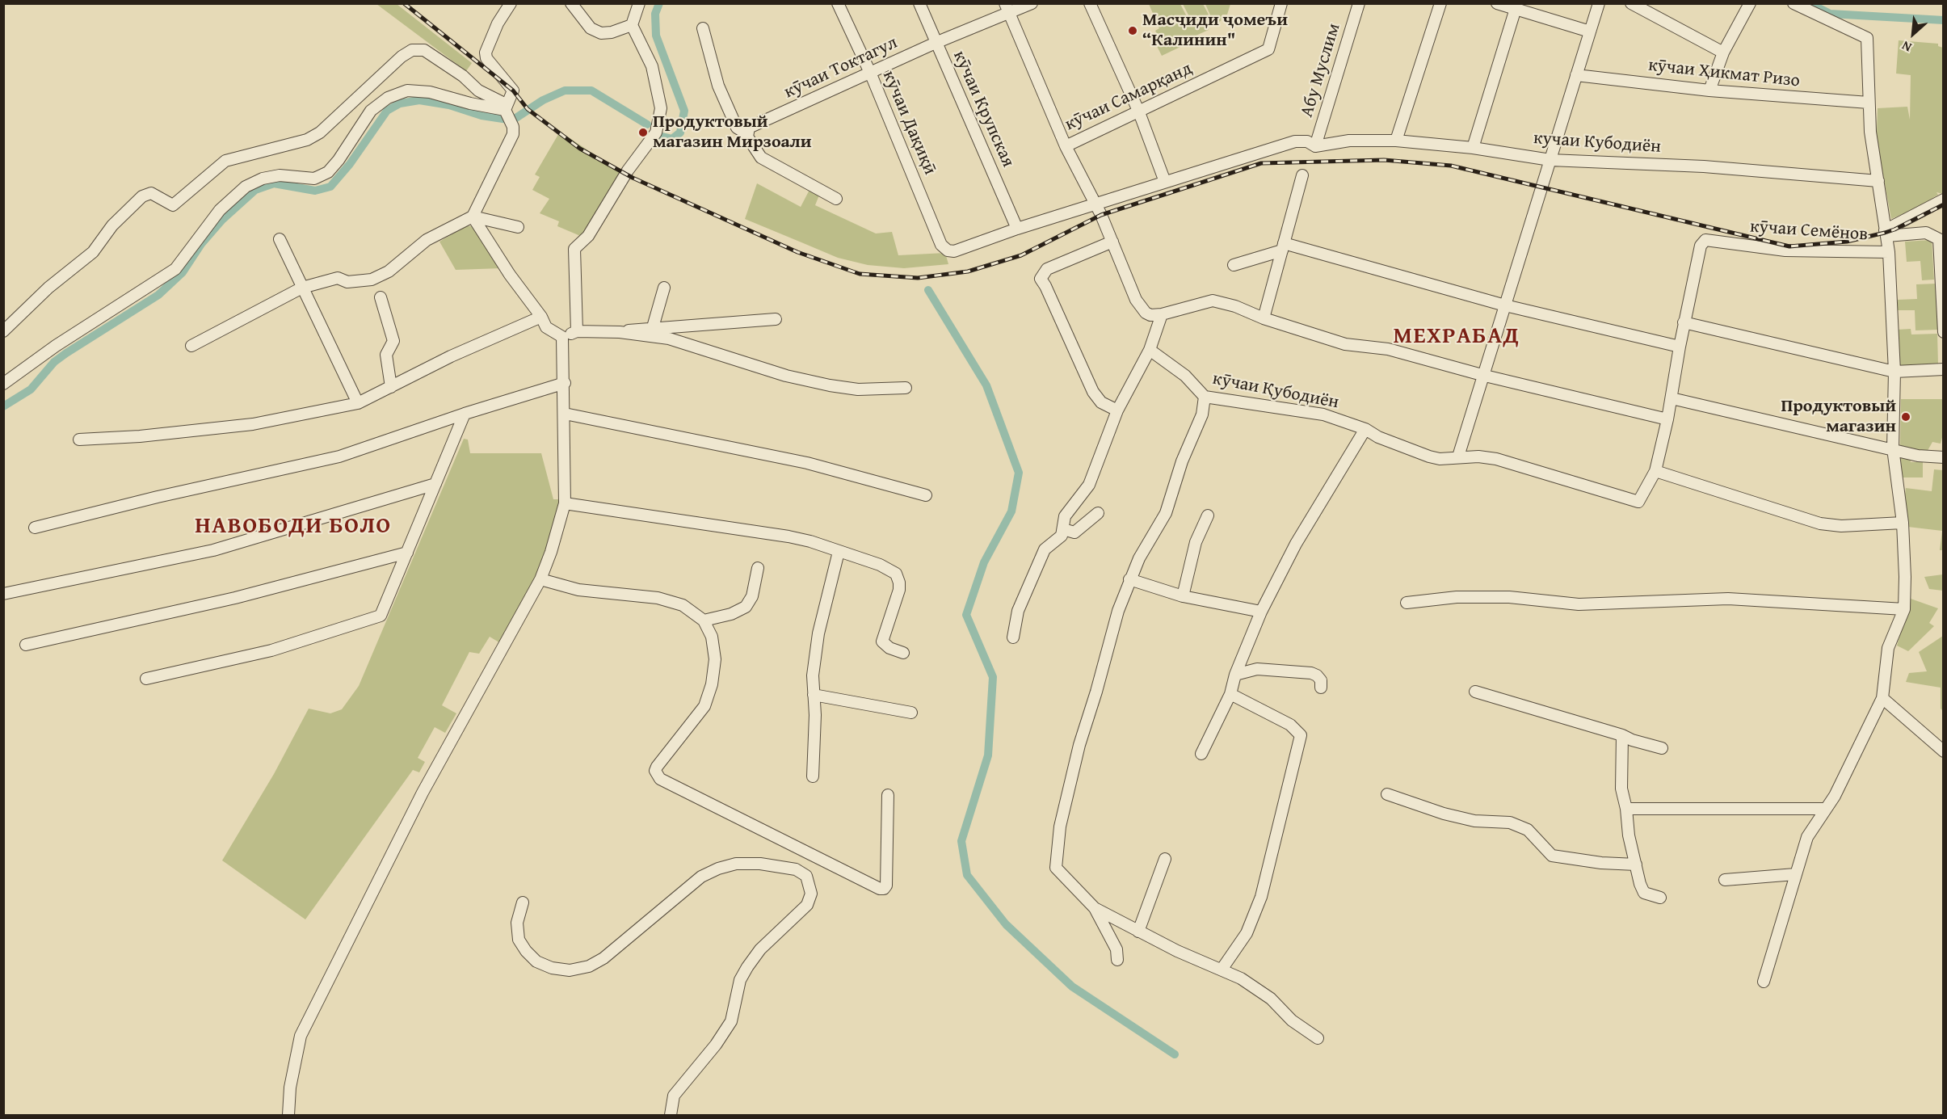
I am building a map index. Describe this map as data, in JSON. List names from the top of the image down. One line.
{"streets":{"street":["кӯчаи Токтагул","Абу Муслим","кӯчаи Ҳикмат Ризо","кӯчаи Самарқанд","кӯчаи Крупская","кӯчаи Дақиқӣ","кучаи Кубодиён","кӯчаи Семёнов","кӯчаи Қубодиён"]},"crossings":[["кӯчаи Токтагул","кӯчаи Крупская"],["кӯчаи Токтагул","кӯчаи Дақиқӣ"],["Абу Муслим","кучаи Кубодиён"],["кӯчаи Крупская","кучаи Кубодиён"],["кӯчаи Дақиқӣ","кучаи Кубодиён"]],"districts":["МЕХРАБАД","НАВОБОДИ БОЛО"],"places":["Масҷиди ҷомеъи “Калинин\"","Продуктовый магазин Мирзоали","Продуктовый магазин"],"north":"bottom left"}
